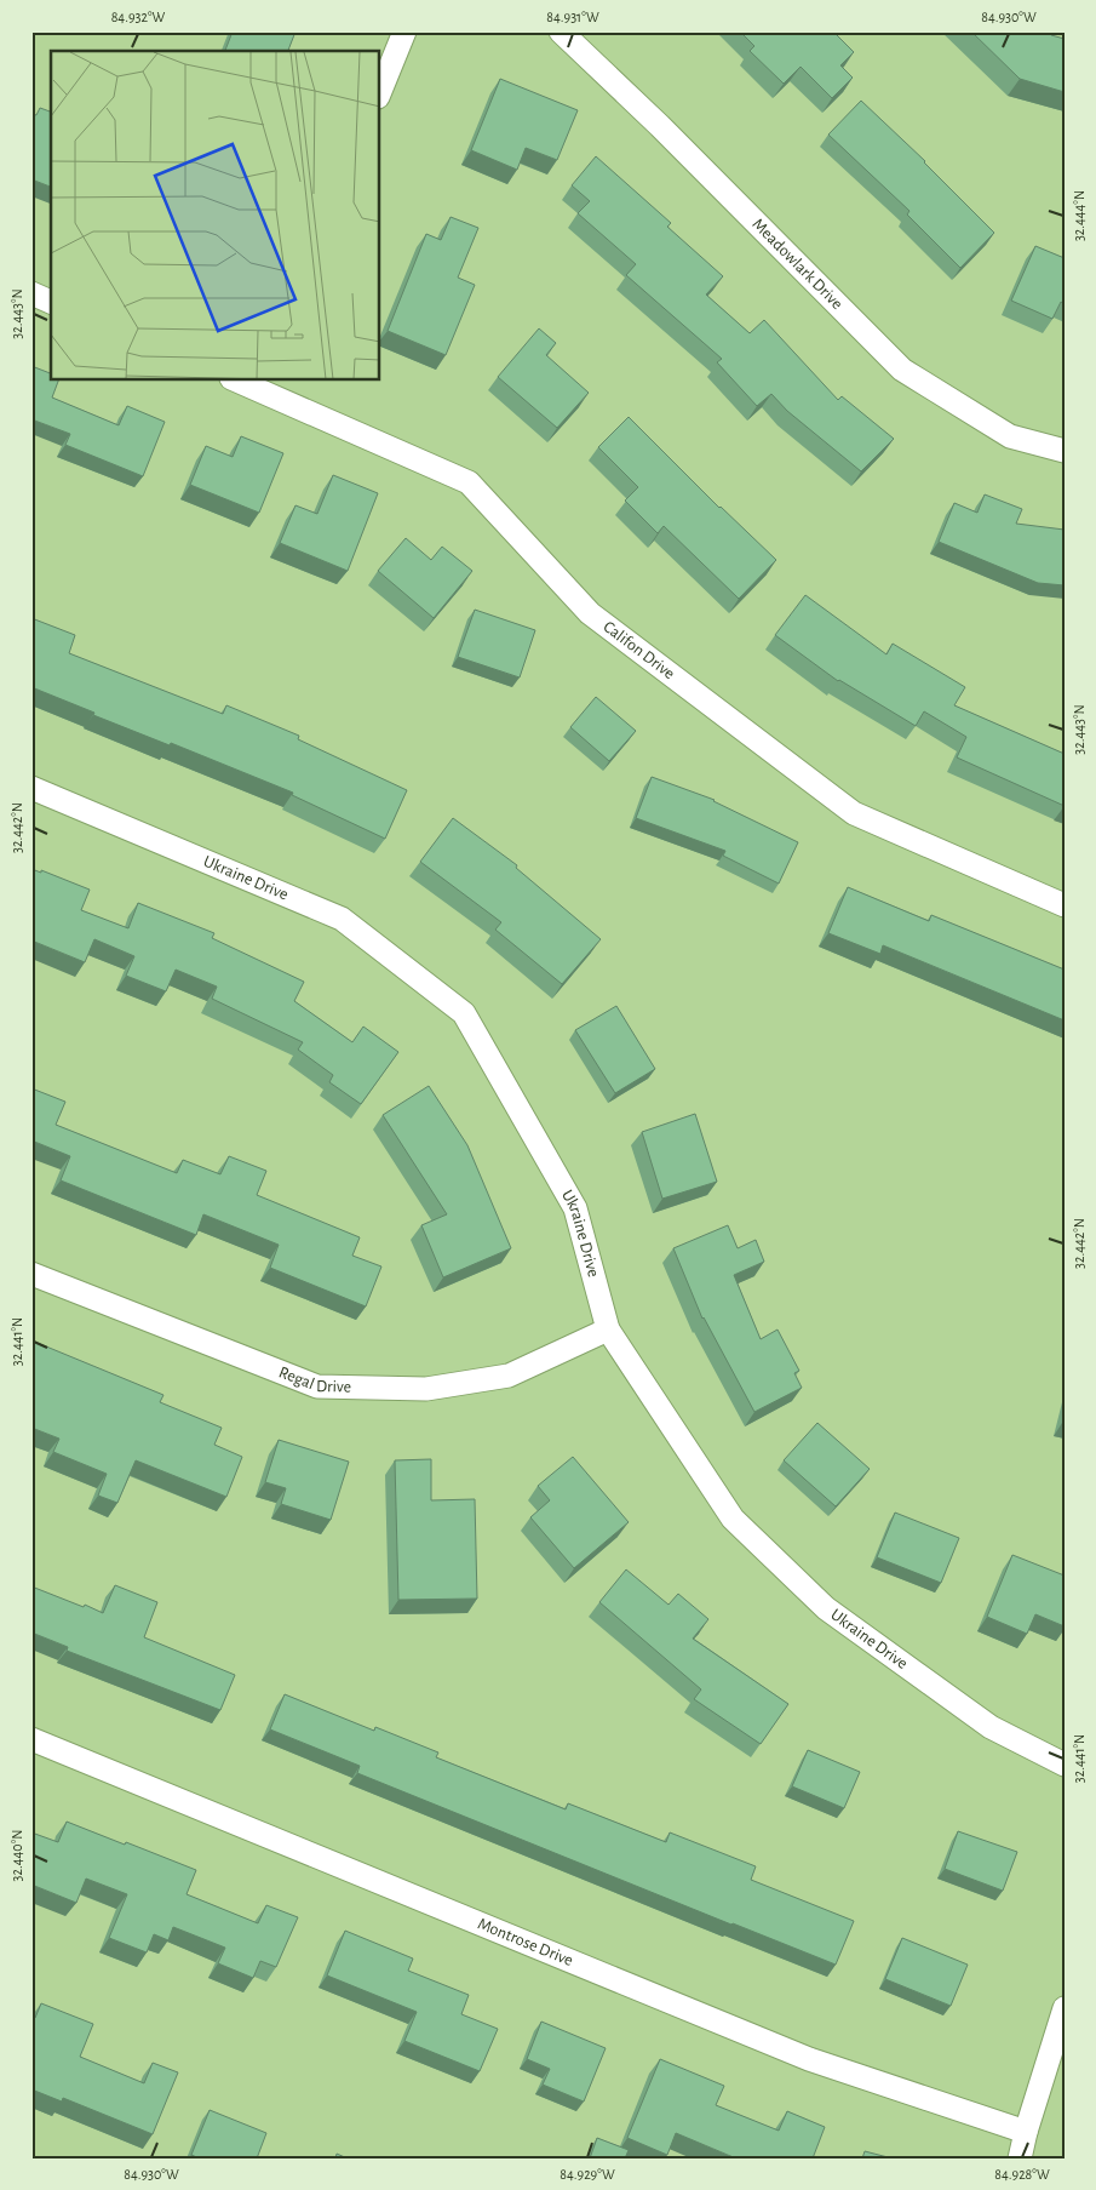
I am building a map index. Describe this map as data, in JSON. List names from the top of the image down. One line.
{"streets":{"street":["Meadowlark Drive","Califon Drive","Ukraine Drive","Regal Drive","Montrose Drive"]},"crossings":[["Ukraine Drive","Regal Drive"]],"coordinates":["84.932°W","84.931°W","84.930°W","32.444°N","32.443°N","32.442°N","32.441°N","32.440°N","84.929°W","84.928°W"]}
